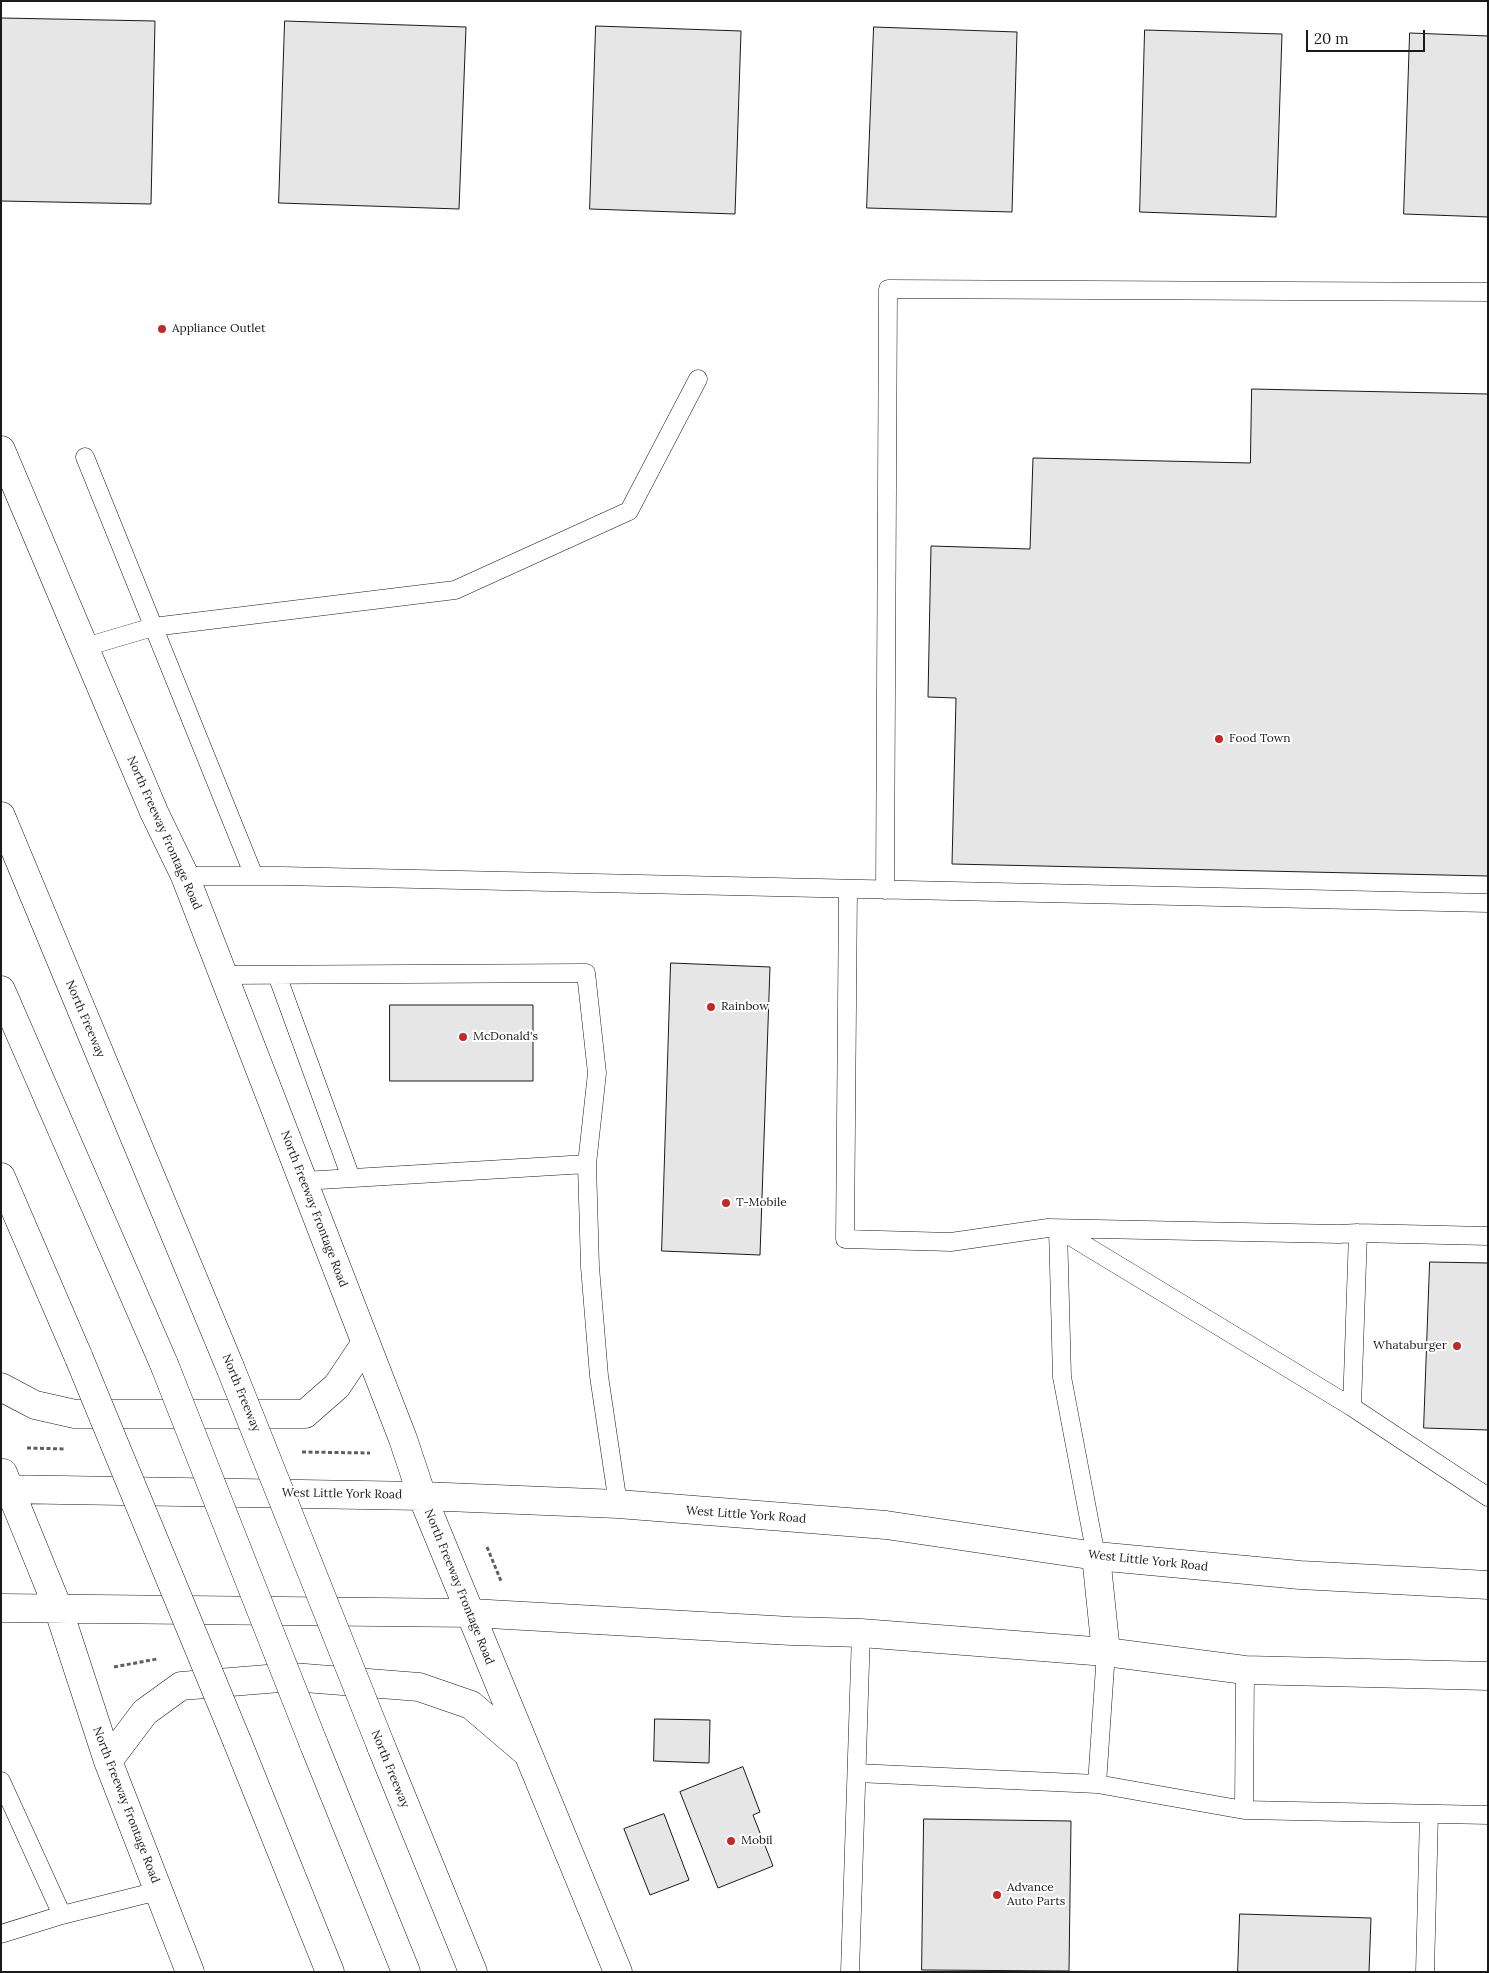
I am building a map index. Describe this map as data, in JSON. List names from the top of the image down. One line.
{"streets":{"main road":["North Freeway Frontage Road","North Freeway","West Little York Road"]},"crossings":[["North Freeway Frontage Road","West Little York Road"]],"places":["Appliance Outlet","Food Town","Rainbow","McDonald's","T-Mobile","Whataburger","Mobil","Advance Auto Parts"],"scale_bar":"20 m"}
